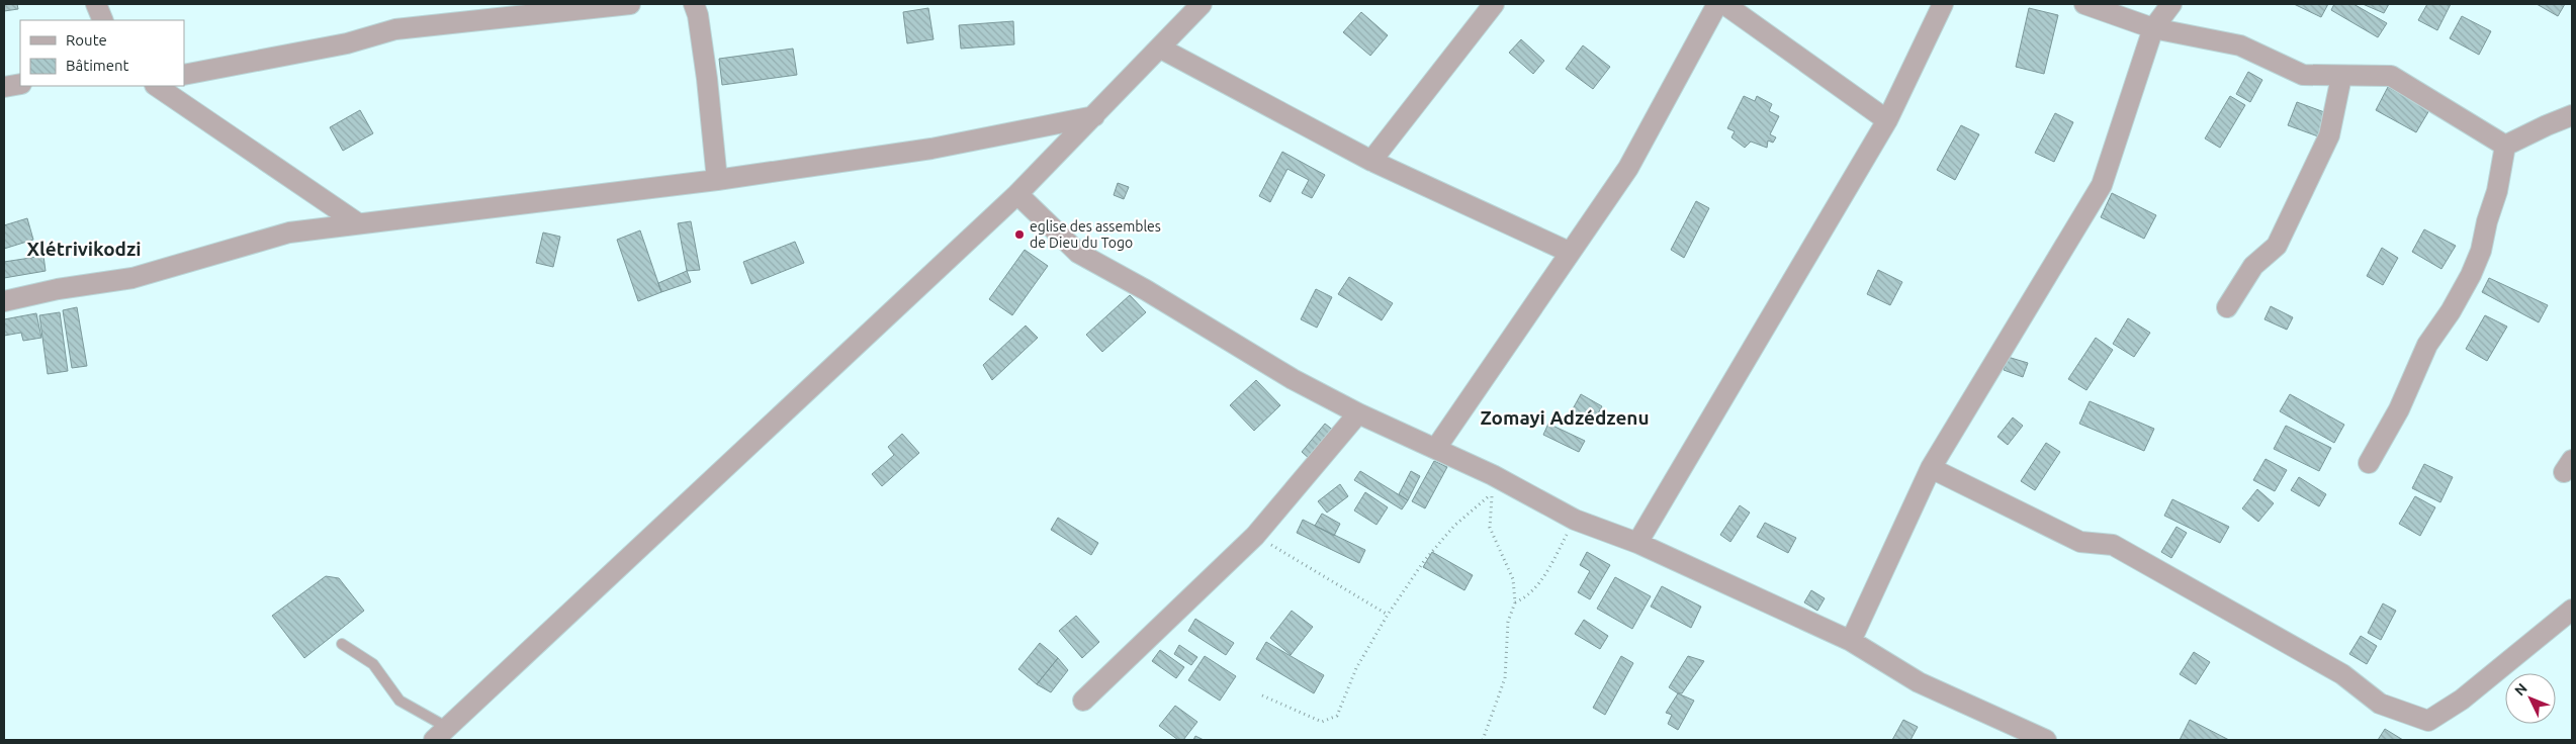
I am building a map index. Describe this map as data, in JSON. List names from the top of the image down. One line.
{"districts":["Xlétrivikodzi","Zomayi Adzédzenu"],"places":["eglise des assembles de Dieu du Togo"],"legend":["Route","Bâtiment"],"north":"top left"}
